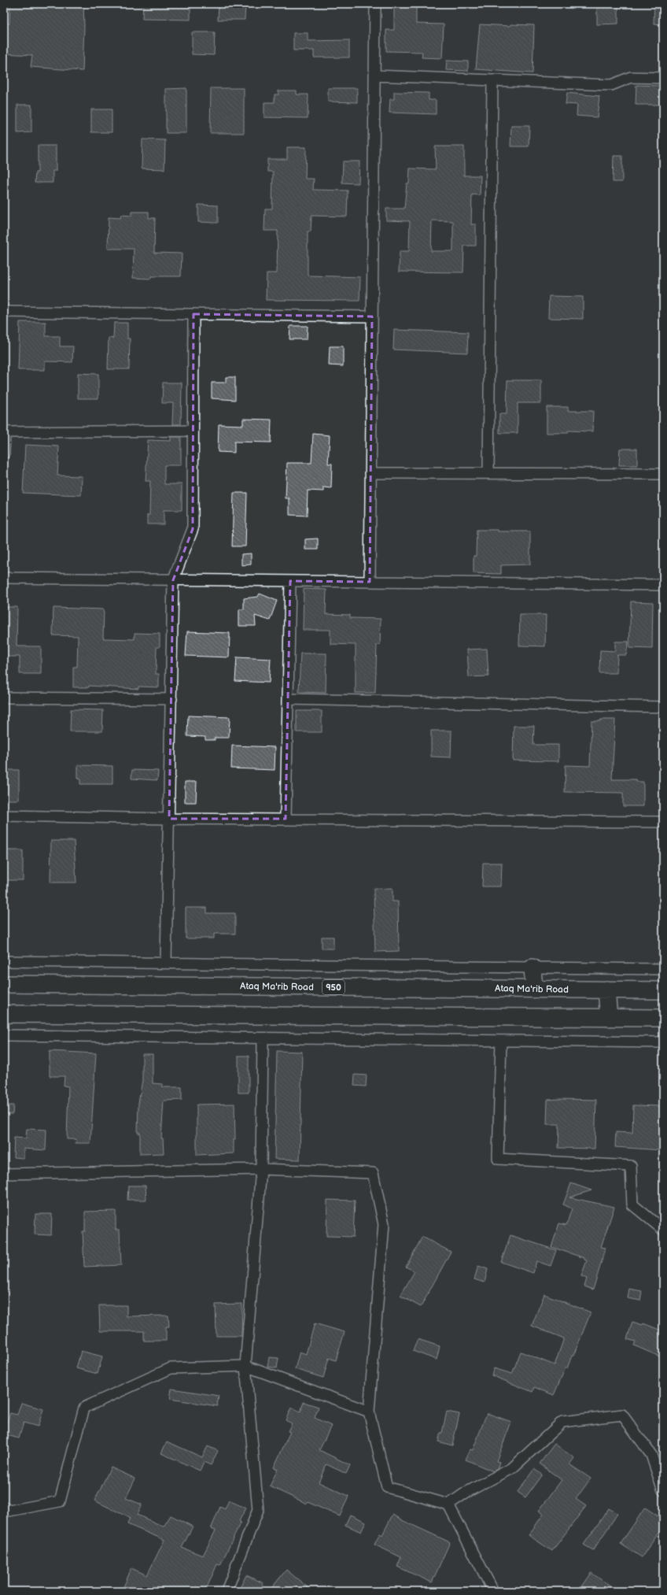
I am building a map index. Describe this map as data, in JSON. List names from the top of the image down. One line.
{"streets":{"main road":["Ataq Ma'rib Road","950"]}}
